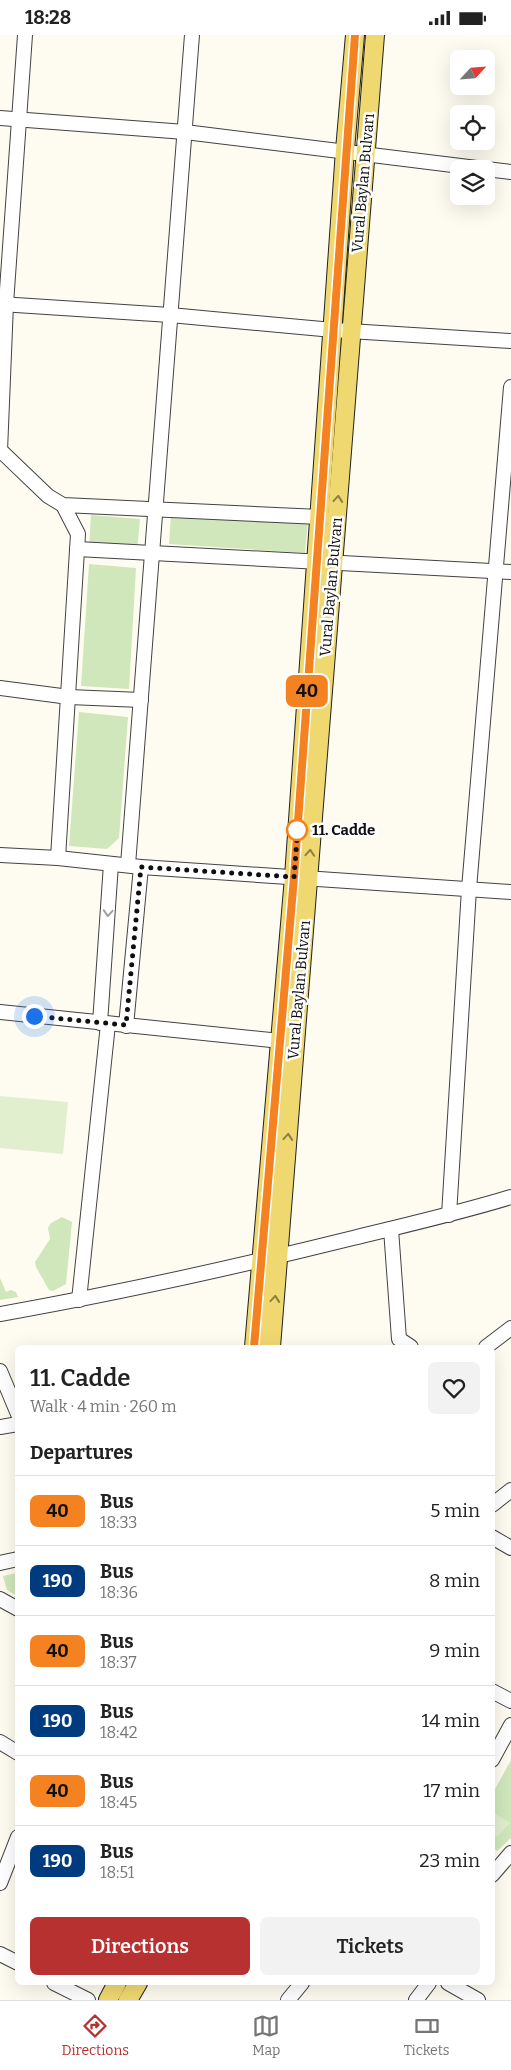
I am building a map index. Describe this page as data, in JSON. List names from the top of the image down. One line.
{"streets":{"main road":["Vural Baylan Bulvarı"]},"places":["11. Cadde"],"lines":["bus line 40"],"north":"top right","page":{"status":"18:28","on_map":"40","heading":[["11. Cadde","Walk · 4 min · 260 m"],"Departures"],"list":[{"mark":"40","name":"Bus","note":"18:33","value":"5 min"},{"mark":"190","name":"Bus","note":"18:36","value":"8 min"},{"mark":"40","name":"Bus","note":"18:37","value":"9 min"},{"mark":"190","name":"Bus","note":"18:42","value":"14 min"},{"mark":"40","name":"Bus","note":"18:45","value":"17 min"},{"mark":"190","name":"Bus","note":"18:51","value":"23 min"}],"buttons":["Directions","Tickets"],"tabs":["Directions","Map","Tickets"]}}
